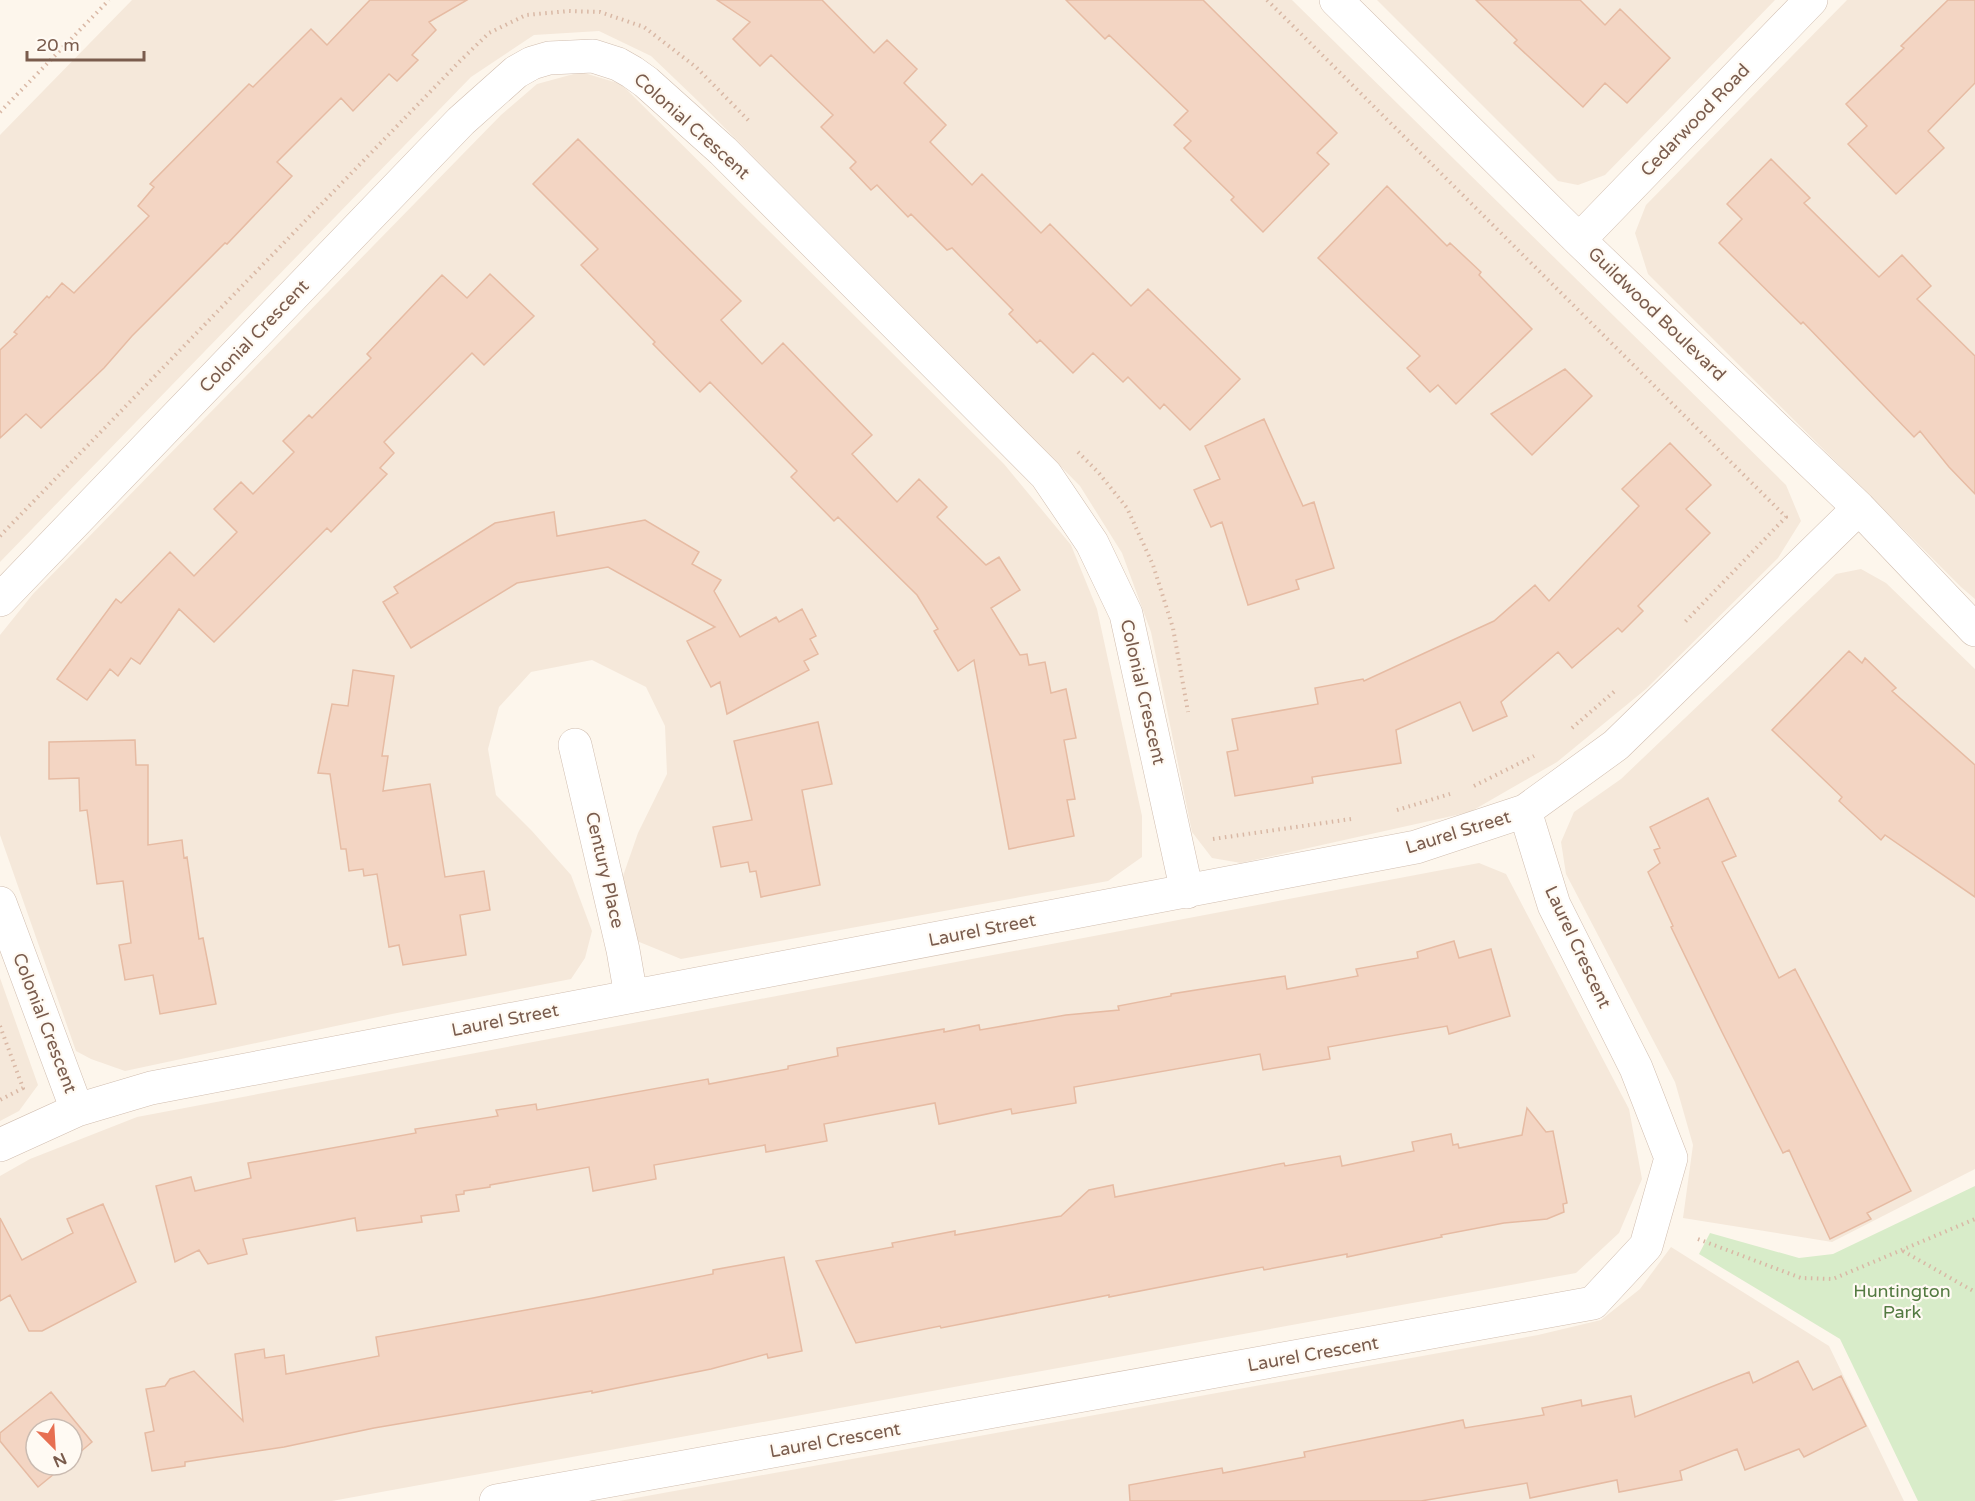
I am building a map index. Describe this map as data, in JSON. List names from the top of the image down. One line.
{"streets":{"street":["Cedarwood Road","Colonial Crescent","Guildwood Boulevard","Laurel Street","Century Place","Laurel Crescent"]},"crossings":[["Cedarwood Road","Guildwood Boulevard"],["Colonial Crescent","Laurel Street"],["Guildwood Boulevard","Laurel Street"],["Laurel Street","Century Place"],["Laurel Street","Laurel Crescent"]],"parks":["Huntington Park"],"scale_bar":"20 m","north":"bottom right"}
